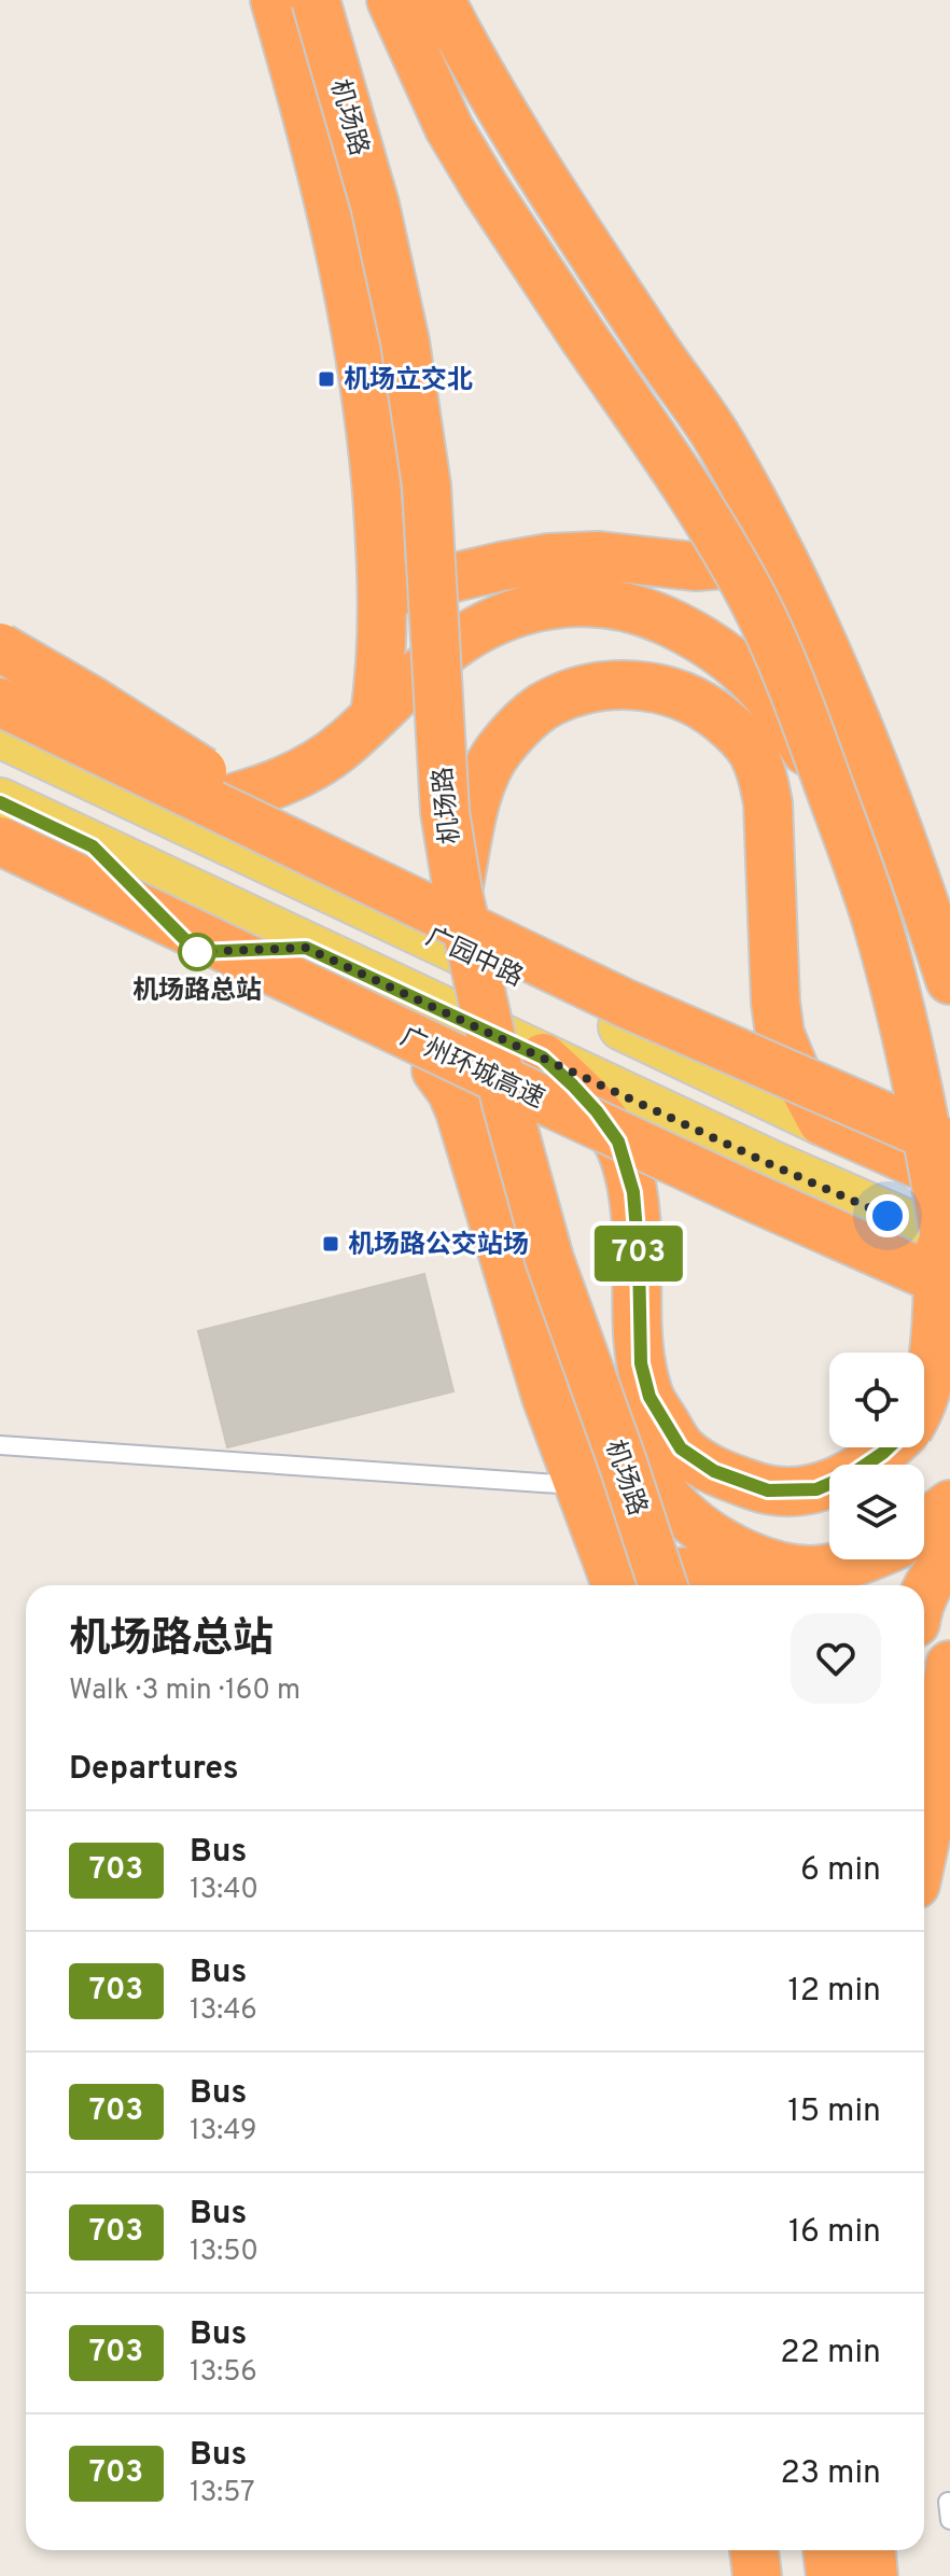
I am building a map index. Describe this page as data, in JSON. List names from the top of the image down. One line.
{"streets":{"highway":["机场路","广园中路","广州环城高速"]},"places":{"transit":["机场立交北","机场路公交站场"],"other":["机场路总站"]},"lines":["bus line 703"],"page":{"on_map":"703","heading":[["机场路总站","Walk · 3 min · 160 m"],"Departures"],"list":[{"mark":"703","name":"Bus","note":"13:40","value":"6 min"},{"mark":"703","name":"Bus","note":"13:46","value":"12 min"},{"mark":"703","name":"Bus","note":"13:49","value":"15 min"},{"mark":"703","name":"Bus","note":"13:50","value":"16 min"},{"mark":"703","name":"Bus","note":"13:56","value":"22 min"},{"mark":"703","name":"Bus","note":"13:57","value":"23 min"}]}}
